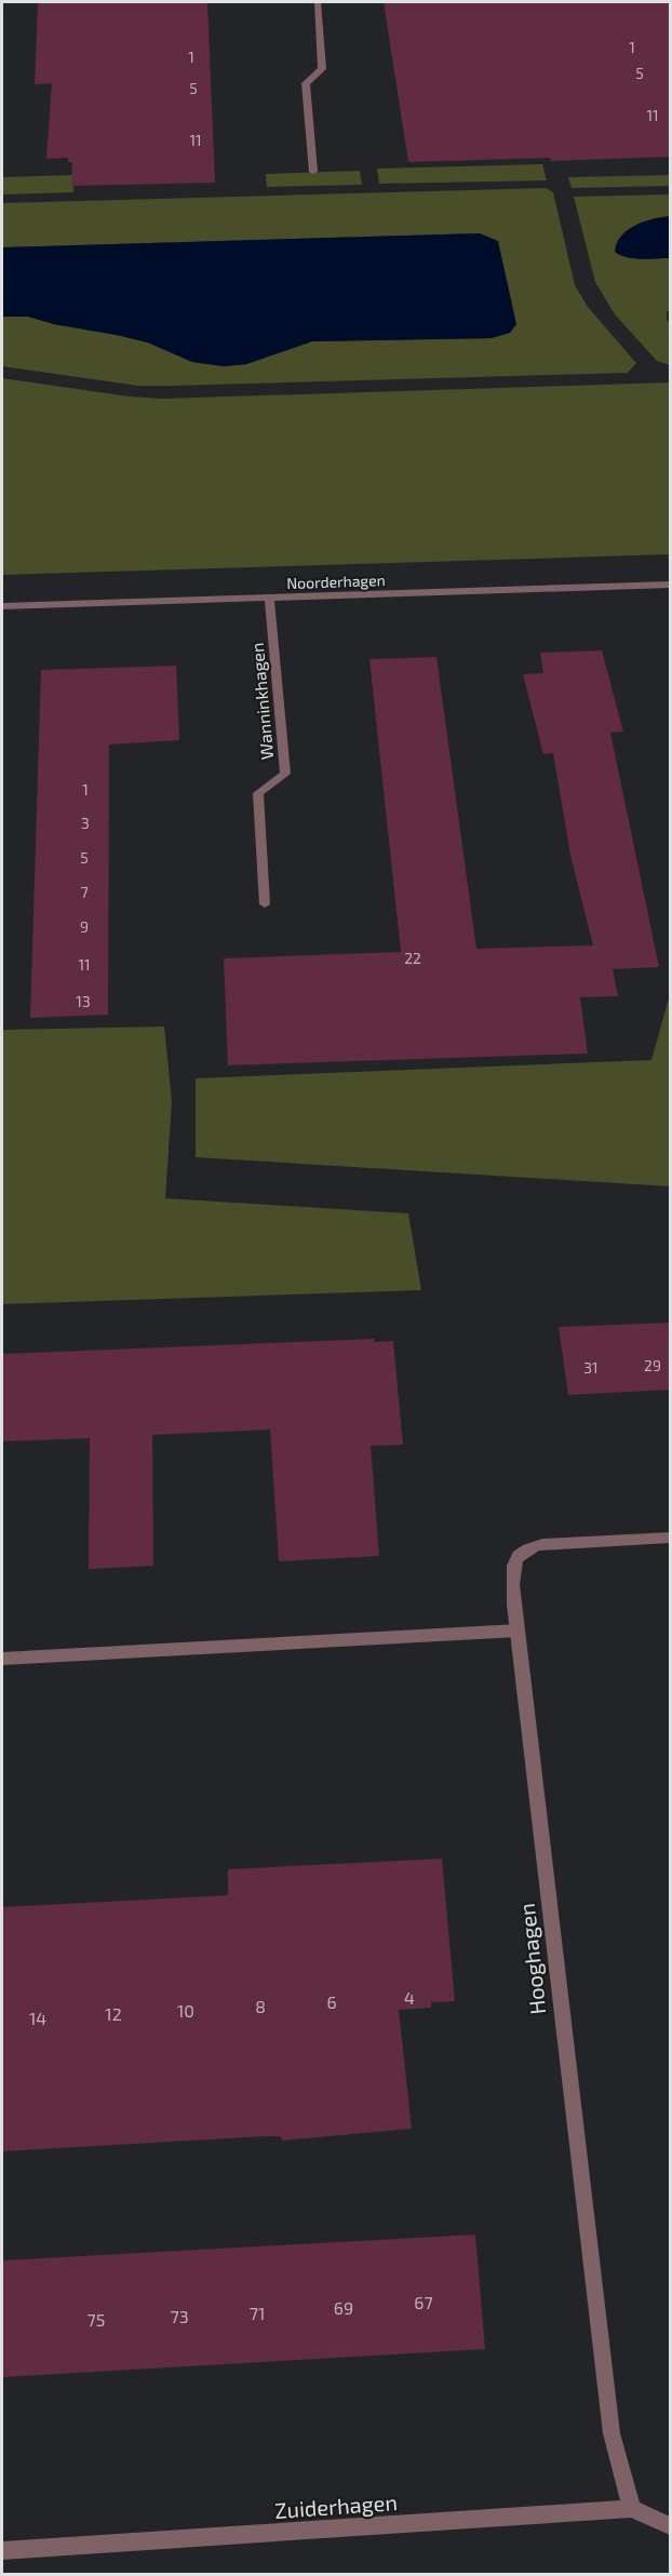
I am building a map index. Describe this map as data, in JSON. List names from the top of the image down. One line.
{"streets":{"street":["Noorderhagen","Wanninkhagen","Hooghagen","Zuiderhagen"]},"crossings":[["Noorderhagen","Wanninkhagen"],["Hooghagen","Zuiderhagen"]],"house_numbers":["1","1","5","5","11","11","1","3","5","7","9","22","11","13","29","31","4","6","8","10","12","14","67","69","71","73","75"]}
